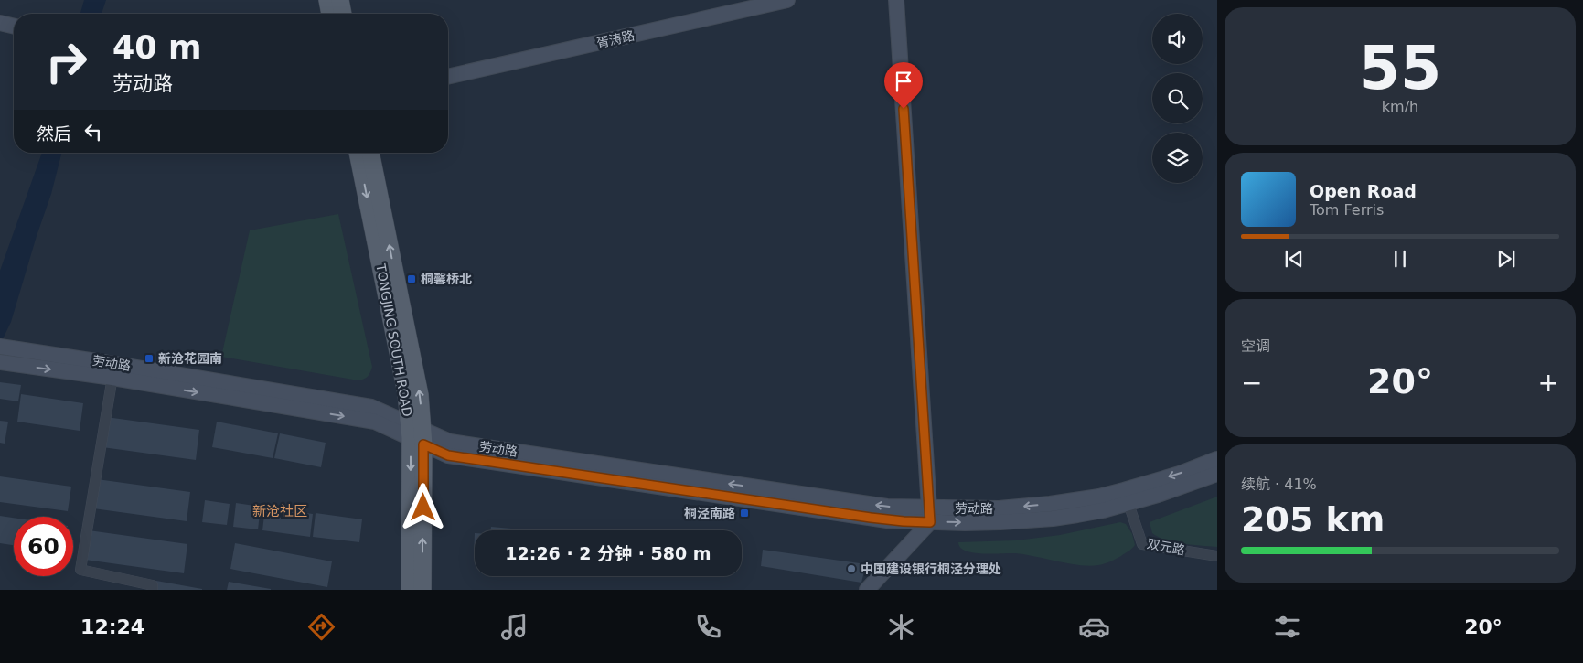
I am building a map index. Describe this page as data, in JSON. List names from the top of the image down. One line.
{"streets":{"main road":["胥涛路","TONGJING SOUTH ROAD","劳动路"],"street":["双元路"]},"crossings":[["TONGJING SOUTH ROAD","劳动路"],["劳动路","双元路"]],"districts":["新沧社区"],"places":{"transit":["桐馨桥北","新沧花园南","桐泾南路"],"other":["中国建设银行桐泾分理处"]},"page":{"tile":[["55","km/h"],"空调",["续航 · 41%","205 km"]],"turn":["40 m","劳动路"],"then":"然后","song":["Open Road","Tom Ferris"],"heat":["−","20°","+"],"limit":"60","trip":"12:26 · 2 分钟 · 580 m","tabs":["12:24","20°"]}}
